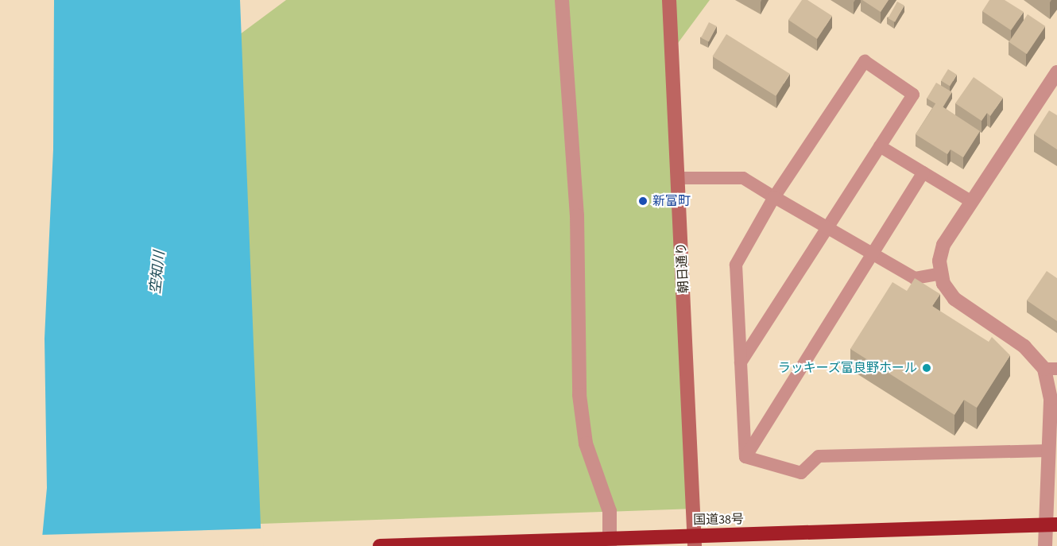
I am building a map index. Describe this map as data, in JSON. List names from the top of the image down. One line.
{"streets":{"highway":["国道38号"],"street":["朝日通り"]},"crossings":[["朝日通り","国道38号"]],"water":["空知川"],"places":["新富町","ラッキーズ富良野ホール"]}
